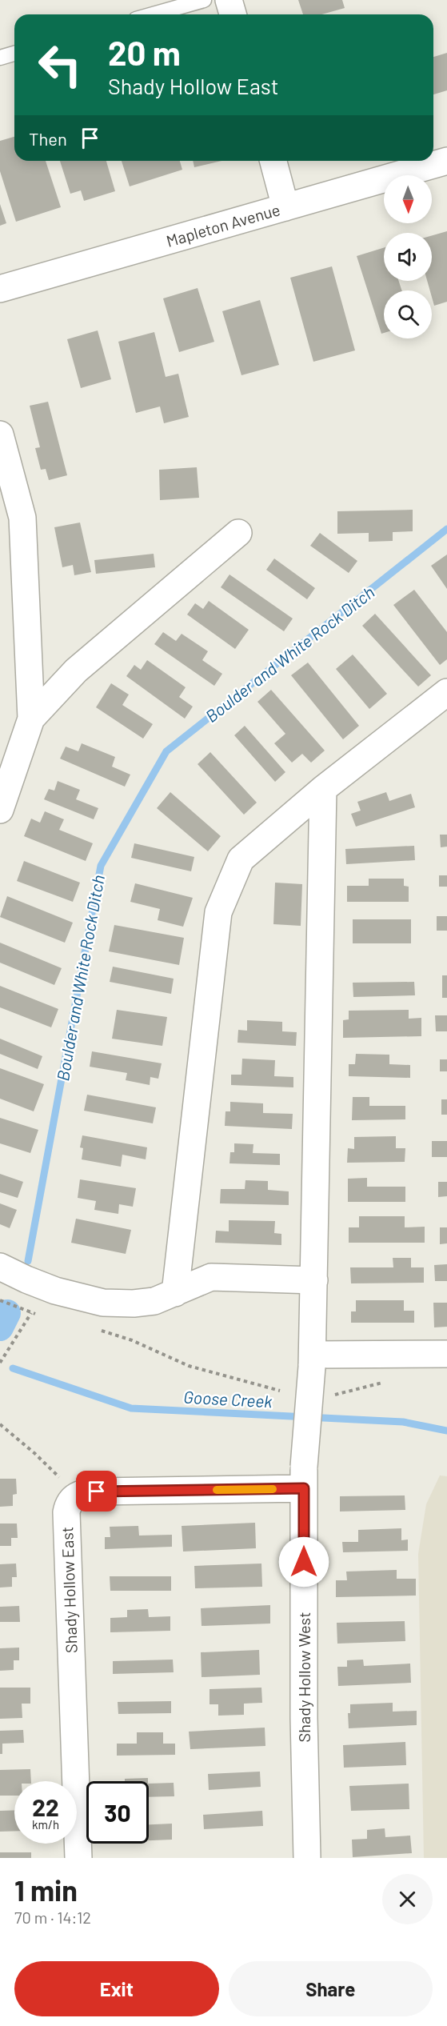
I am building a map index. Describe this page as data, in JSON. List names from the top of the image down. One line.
{"streets":{"street":["Mapleton Avenue","Shady Hollow East","Shady Hollow West"]},"water":["Boulder and White Rock Ditch","Goose Creek"],"north":"bottom","page":{"turn":["20 m","Shady Hollow East"],"then":"Then","speed":"22 km/h","limit":"30","heading":["1 min","70 m · 14:12"],"buttons":["Exit","Share"]}}
